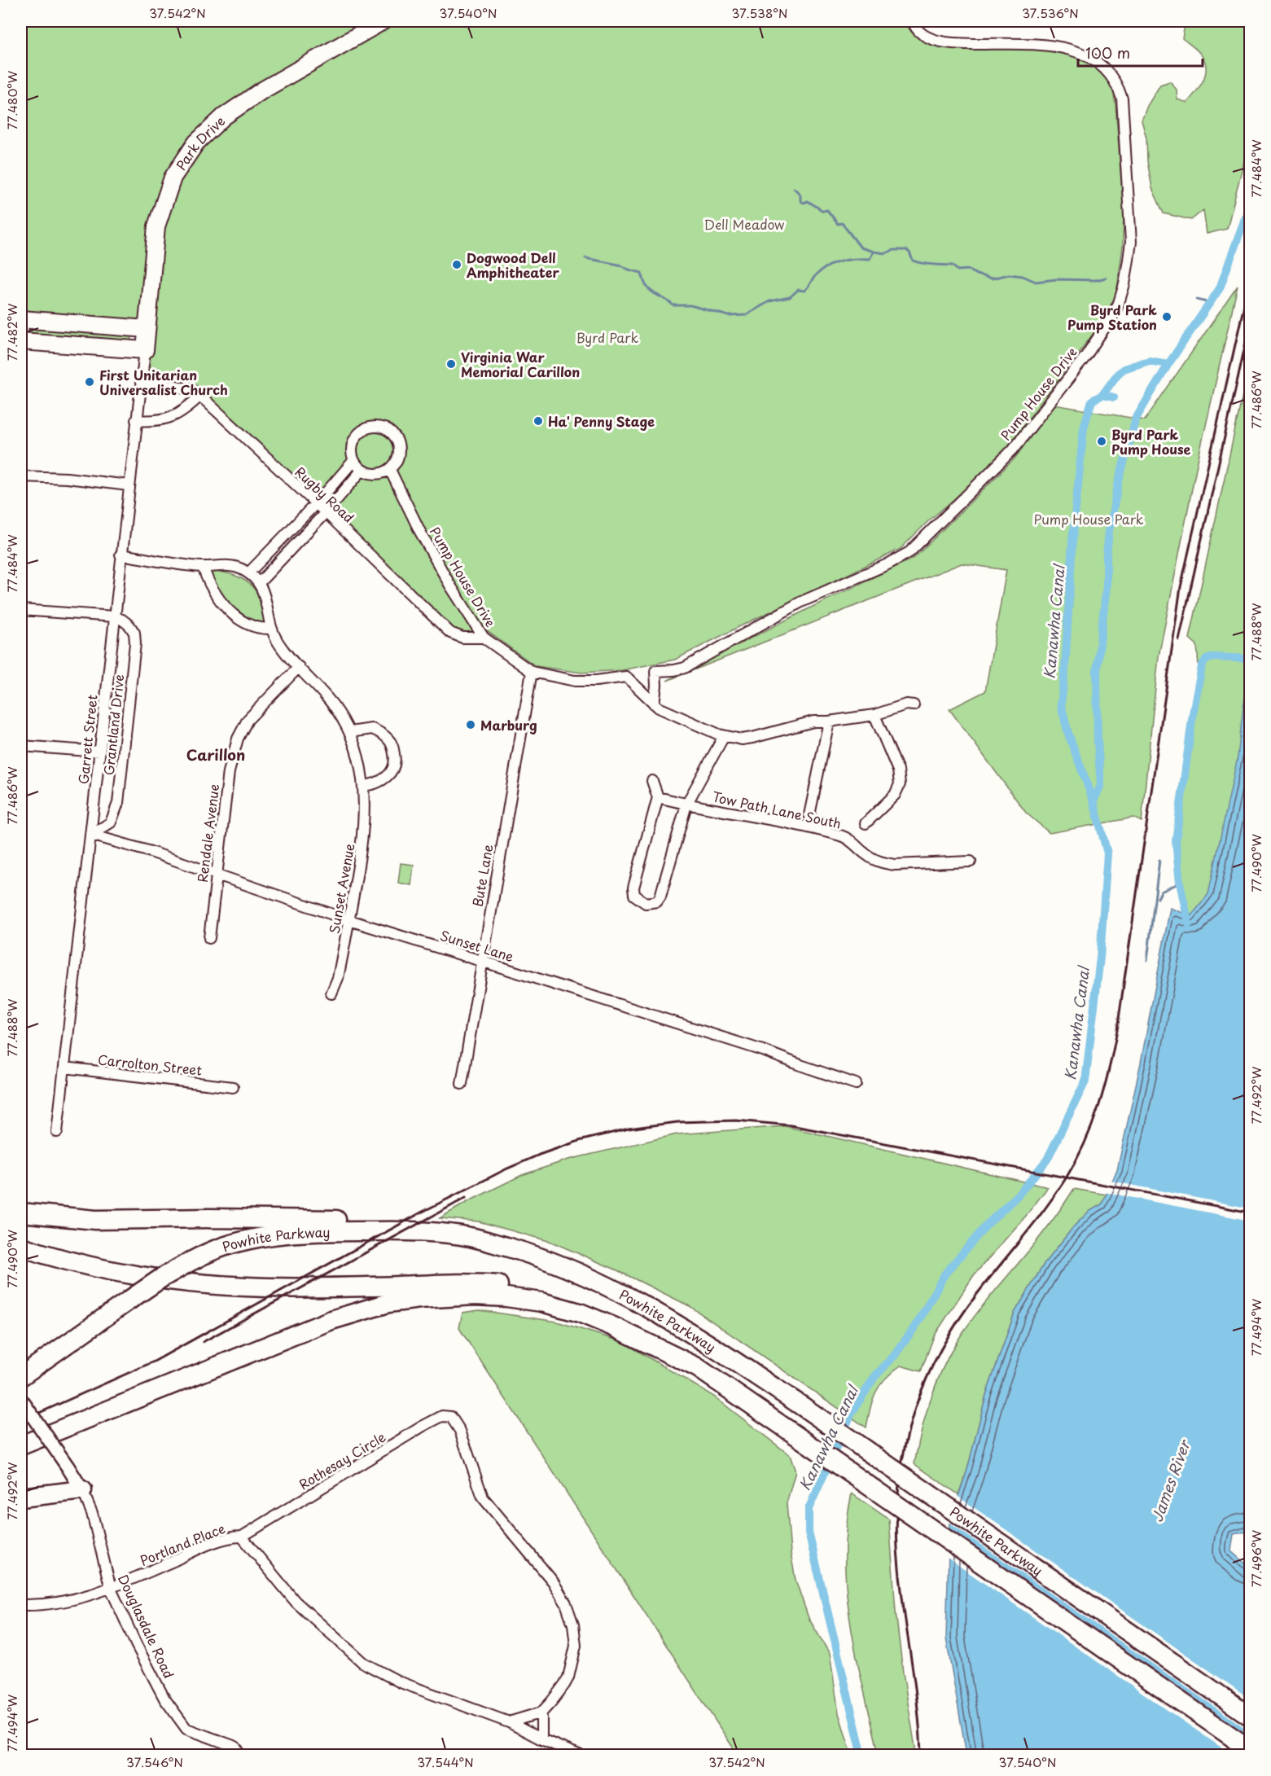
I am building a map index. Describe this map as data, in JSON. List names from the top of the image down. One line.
{"streets":{"highway":["Powhite Parkway"],"main road":["Park Drive"],"street":["Pump House Drive","Rugby Road","Grantland Drive","Garrett Street","Tow Path Lane South","Rendale Avenue","Bute Lane","Sunset Avenue","Sunset Lane","Carrolton Street","Rothesay Circle","Portland Place","Douglasdale Road"]},"crossings":[["Park Drive","Garrett Street"],["Pump House Drive","Rugby Road"],["Pump House Drive","Bute Lane"],["Rugby Road","Garrett Street"],["Grantland Drive","Garrett Street"],["Grantland Drive","Sunset Lane"],["Garrett Street","Sunset Avenue"],["Garrett Street","Sunset Lane"],["Garrett Street","Carrolton Street"],["Rendale Avenue","Sunset Avenue"],["Rendale Avenue","Sunset Lane"],["Bute Lane","Sunset Lane"],["Sunset Avenue","Sunset Lane"],["Rothesay Circle","Portland Place"],["Portland Place","Douglasdale Road"]],"districts":["Carillon"],"water":["Kanawha Canal","James River"],"parks":["Dell Meadow","Byrd Park","Pump House Park"],"places":["Dogwood Dell Amphitheater","Byrd Park Pump Station","Virginia War Memorial Carillon","First Unitarian Universalist Church","Ha' Penny Stage","Byrd Park Pump House","Marburg"],"scale_bar":"100 m","coordinates":["37.542°N","37.540°N","37.538°N","37.536°N","77.480°W","77.484°W","77.482°W","77.486°W","77.488°W","77.490°W","77.492°W","77.494°W","77.496°W","37.546°N","37.544°N"]}
